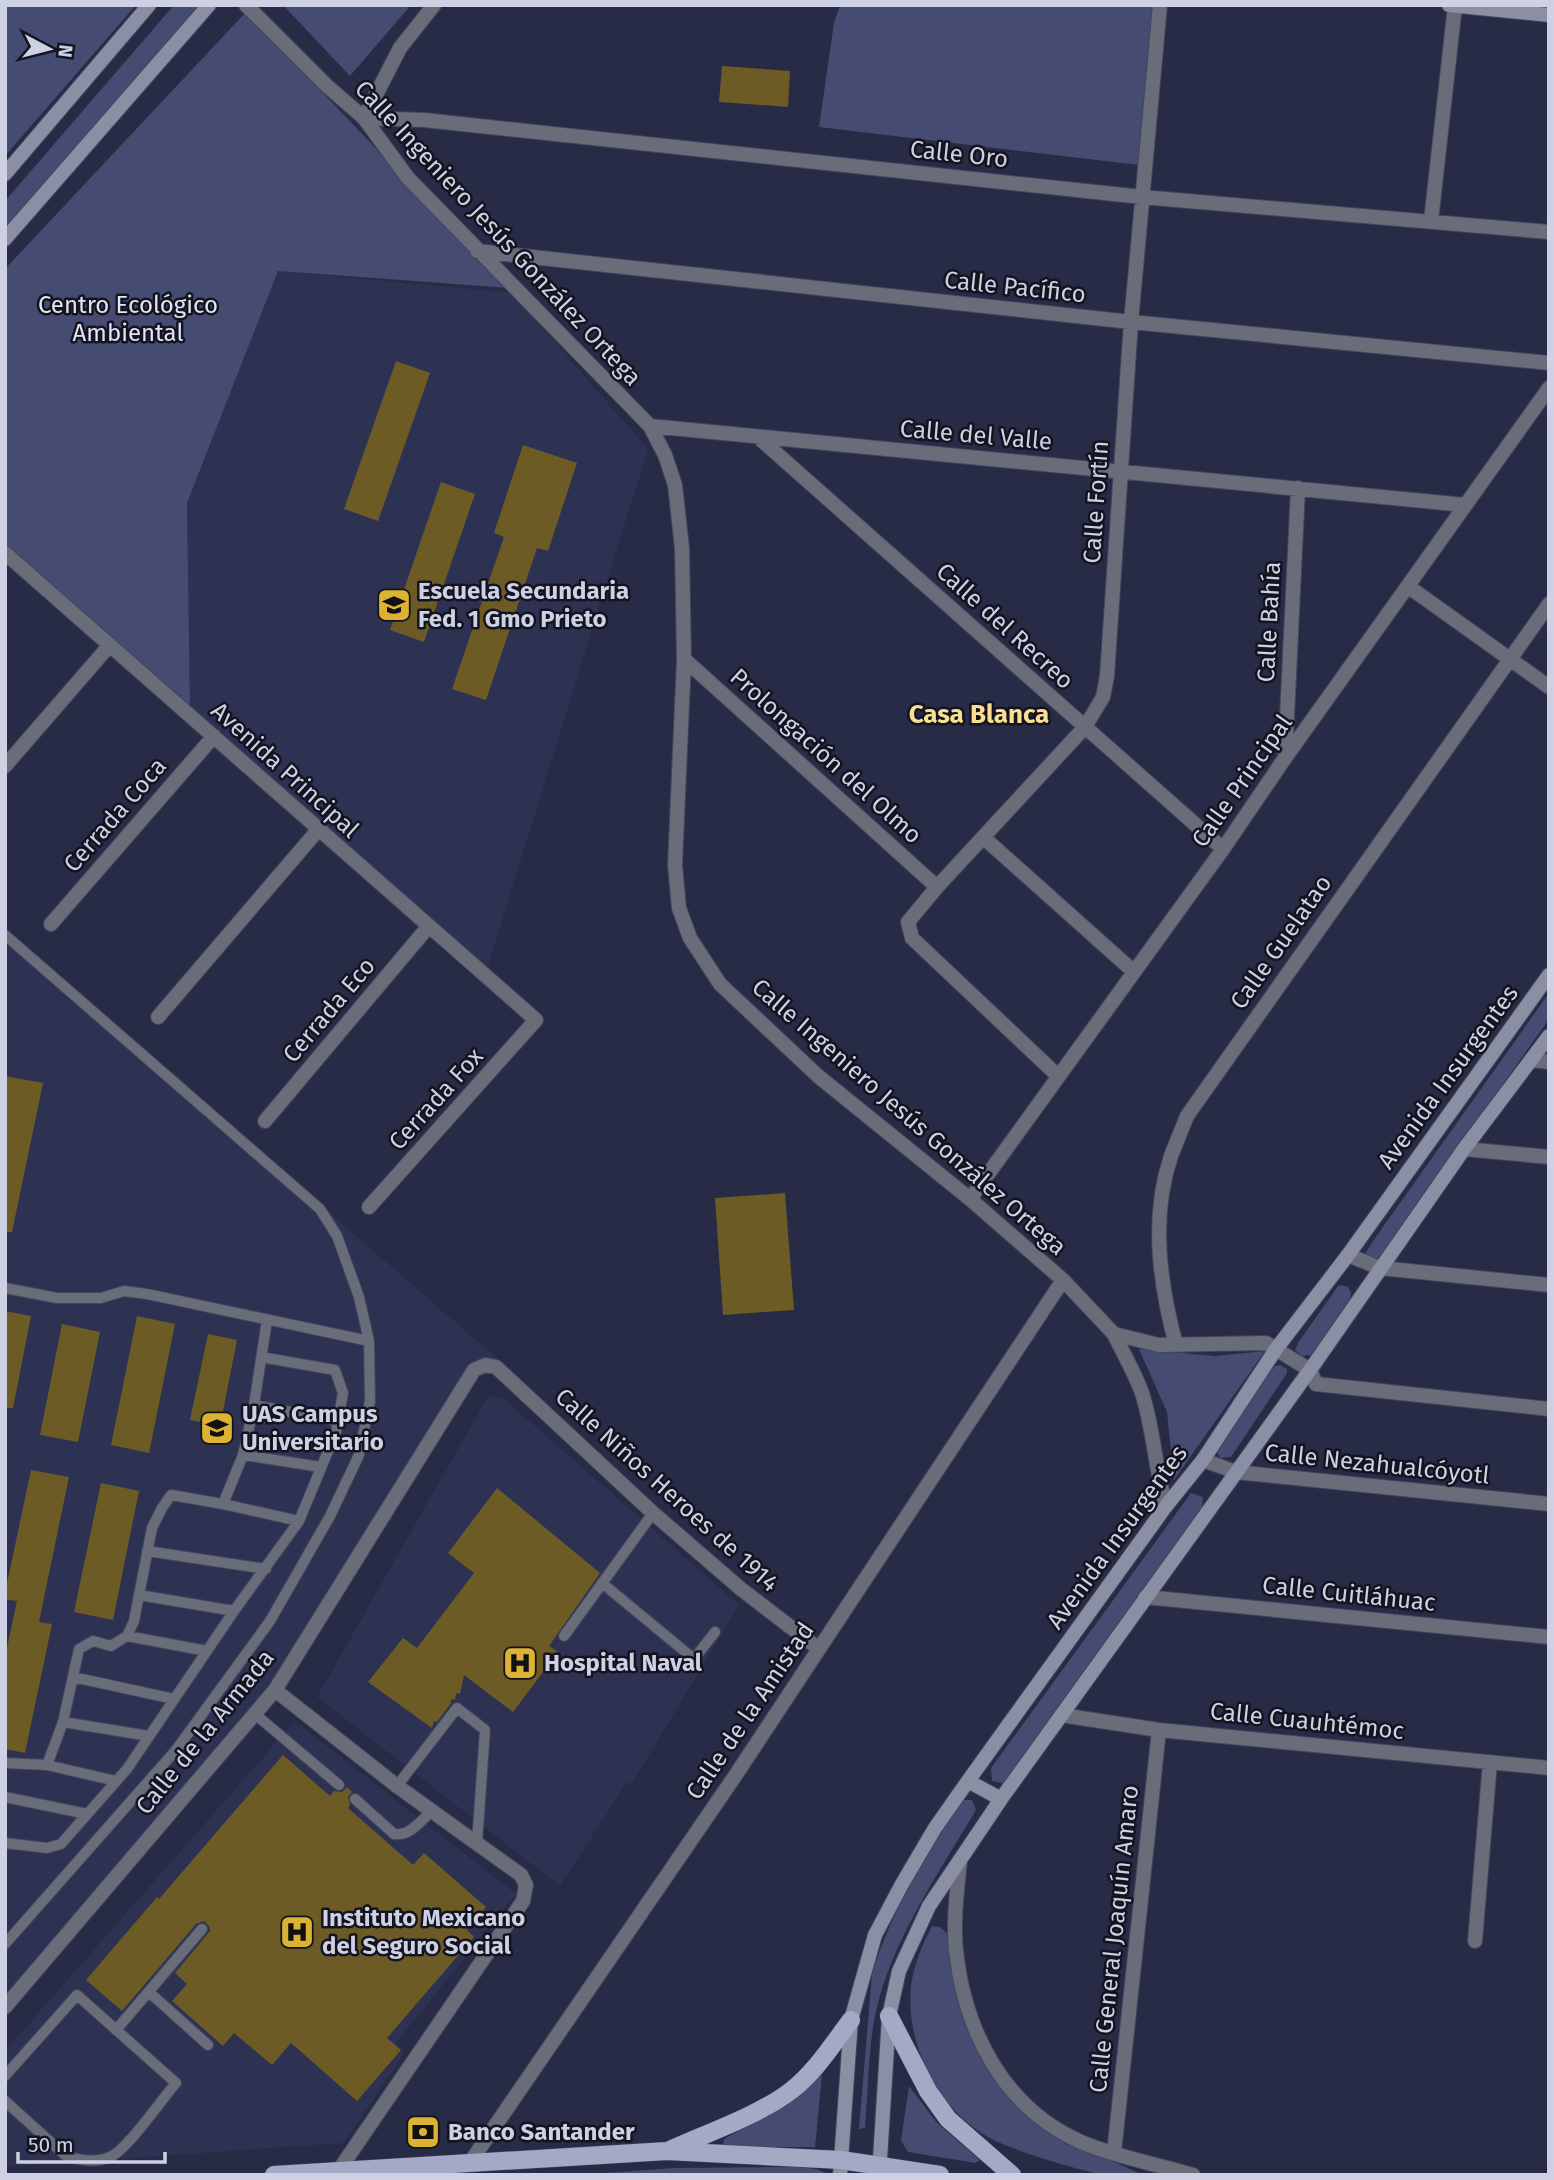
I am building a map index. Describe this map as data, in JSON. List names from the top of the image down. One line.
{"streets":{"main road":["Avenida Insurgentes"],"street":["Calle Oro","Calle Ingeniero Jesús González Ortega","Calle Pacífico","Calle del Valle","Calle Fortín","Calle Bahía","Calle del Recreo","Prolongación del Olmo","Avenida Principal","Calle Principal","Cerrada Coca","Calle Guelatao","Cerrada Eco","Cerrada Fox","Calle Nezahualcóyotl","Calle Niños Heroes de 1914","Calle Cuitláhuac","Calle de la Amistad","Calle Cuauhtémoc","Calle de la Armada","Calle General Joaquín Amaro"]},"crossings":[["Calle Oro","Calle Ingeniero Jesús González Ortega"],["Calle Oro","Calle Fortín"],["Calle Ingeniero Jesús González Ortega","Calle Pacífico"],["Calle Ingeniero Jesús González Ortega","Calle del Valle"],["Calle Ingeniero Jesús González Ortega","Prolongación del Olmo"],["Calle Ingeniero Jesús González Ortega","Calle Principal"],["Calle Ingeniero Jesús González Ortega","Avenida Insurgentes"],["Calle Ingeniero Jesús González Ortega","Calle de la Amistad"],["Calle Pacífico","Calle Fortín"],["Calle del Valle","Calle Fortín"],["Calle del Valle","Calle Bahía"],["Calle del Valle","Calle del Recreo"],["Calle del Valle","Calle Principal"],["Calle Fortín","Calle del Recreo"],["Calle Fortín","Prolongación del Olmo"],["Calle Fortín","Calle Principal"],["Calle Bahía","Calle Principal"],["Calle del Recreo","Calle Principal"],["Avenida Principal","Cerrada Coca"],["Avenida Principal","Cerrada Eco"],["Avenida Principal","Cerrada Fox"],["Avenida Insurgentes","Calle Nezahualcóyotl"],["Calle Niños Heroes de 1914","Calle de la Amistad"],["Calle Niños Heroes de 1914","Calle de la Armada"],["Calle Cuauhtémoc","Calle General Joaquín Amaro"]],"districts":["Casa Blanca"],"parks":["Centro Ecológico Ambiental"],"places":{"school or university":["Escuela Secundaria Fed. 1 Gmo Prieto","UAS Campus Universitario"],"hospital":["Hospital Naval","Instituto Mexicano del Seguro Social"],"bank":["Banco Santander"]},"scale_bar":"50 m","north":"right"}
